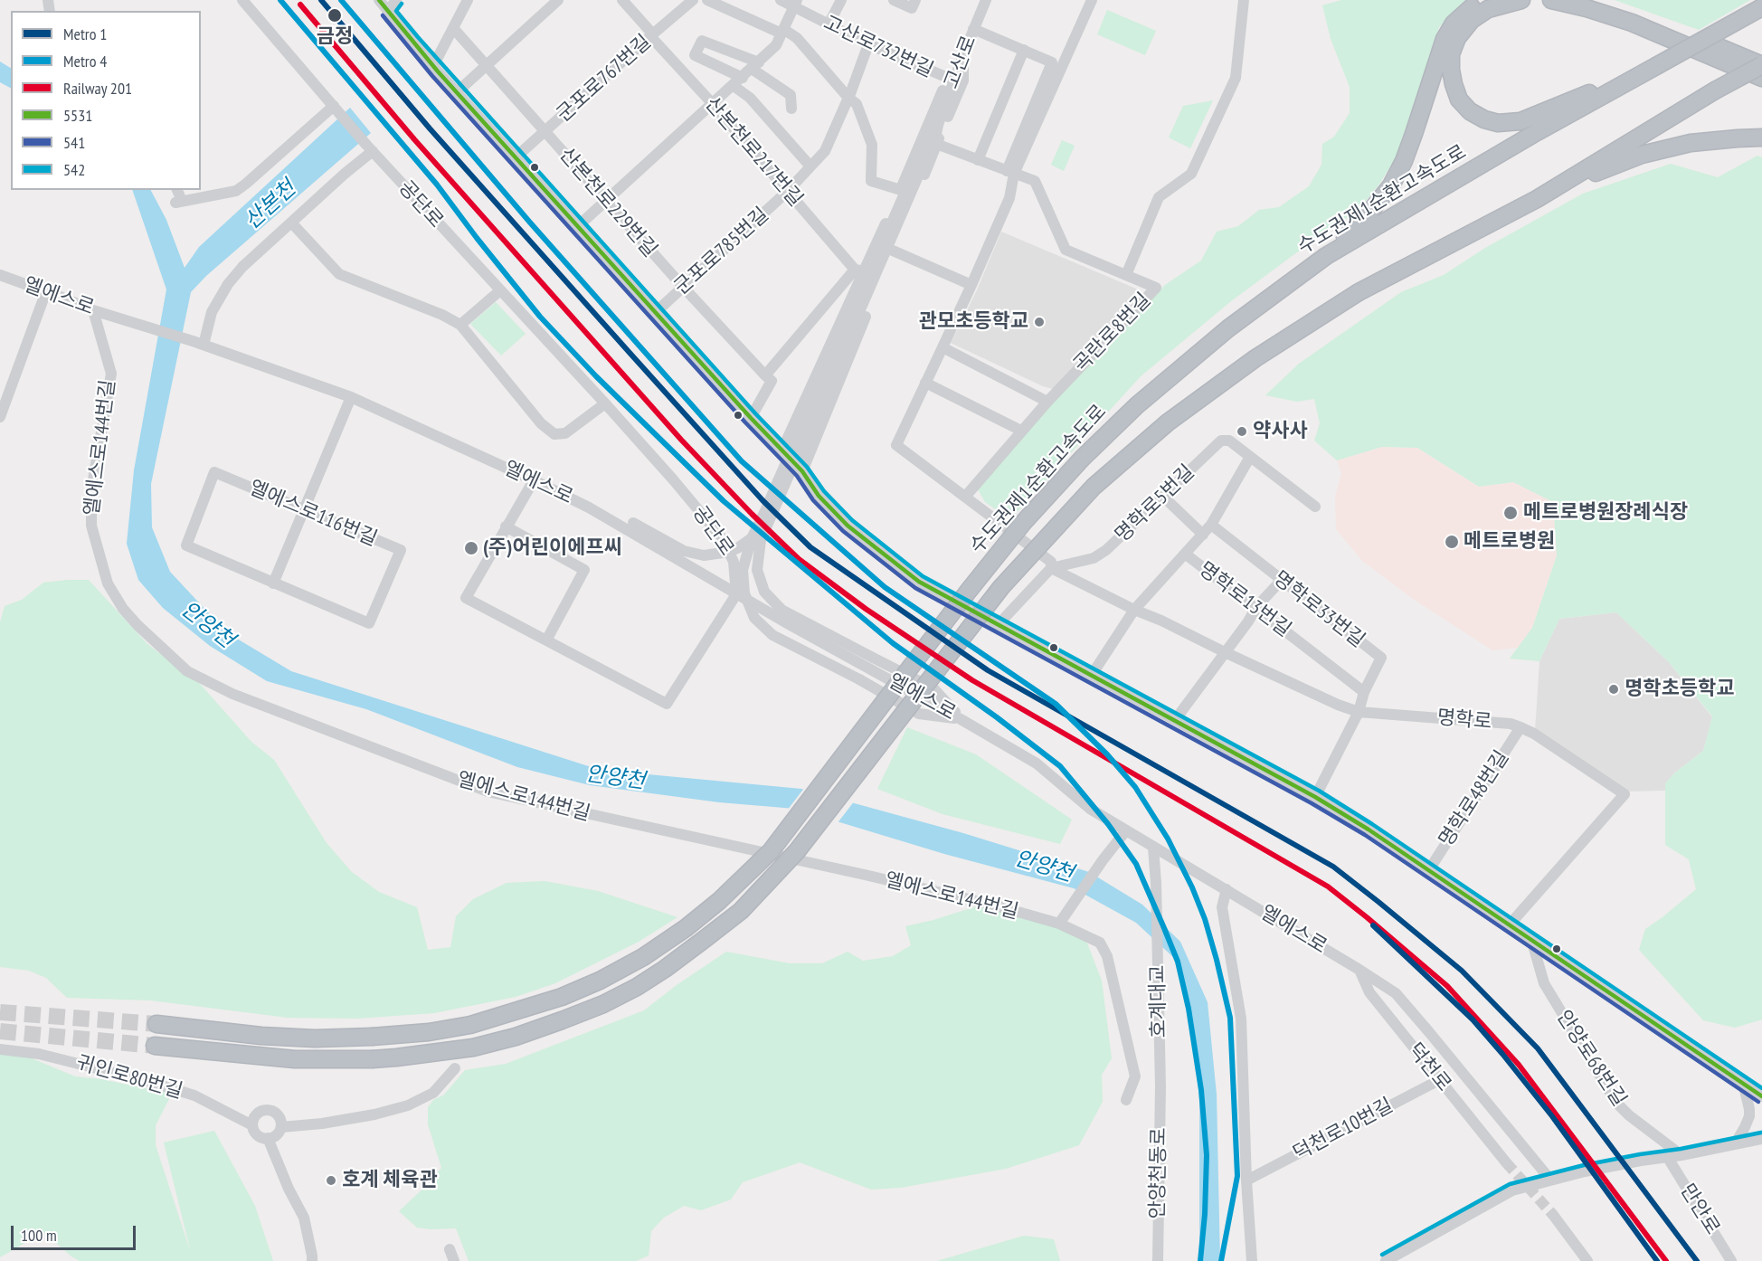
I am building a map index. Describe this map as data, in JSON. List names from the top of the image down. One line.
{"streets":{"highway":["수도권제1순환고속도로"],"street":["고산로732번길","고산로","군포로767번길","산본천로217번길","산본천로229번길","공단로","군포로785번길","엘에스로","곡란로8번길","엘에스로144번길","명학로5번길","엘에스로116번길","명학로13번길","명학로33번길","명학로","명학로48번길","호계대교","안양로68번길","덕천로","귀인로80번길","덕천로10번길","안양천동로","만안로"]},"crossings":[["고산로732번길","군포로785번길"],["군포로767번길","산본천로217번길"],["군포로767번길","산본천로229번길"],["산본천로217번길","군포로785번길"],["산본천로229번길","군포로785번길"],["공단로","엘에스로"],["엘에스로","엘에스로144번길"],["엘에스로","호계대교"],["엘에스로","덕천로"],["명학로5번길","명학로"],["명학로13번길","명학로33번길"],["명학로13번길","명학로"],["명학로33번길","명학로"],["명학로","명학로48번길"],["호계대교","안양천동로"],["덕천로","덕천로10번길"]],"water":["산본천","안양천"],"places":["금정","관모초등학교","약사사","메트로병원장례식장","메트로병원","(주)어린이에프씨","명학초등학교","호계 체육관"],"lines":["metro line 1","metro line 4","transit line 5531","transit line 542","rail line 201","transit line 541"],"legend":["Metro 1","Metro 4","Railway 201","5531","541","542"],"scale_bar":"100 m"}
